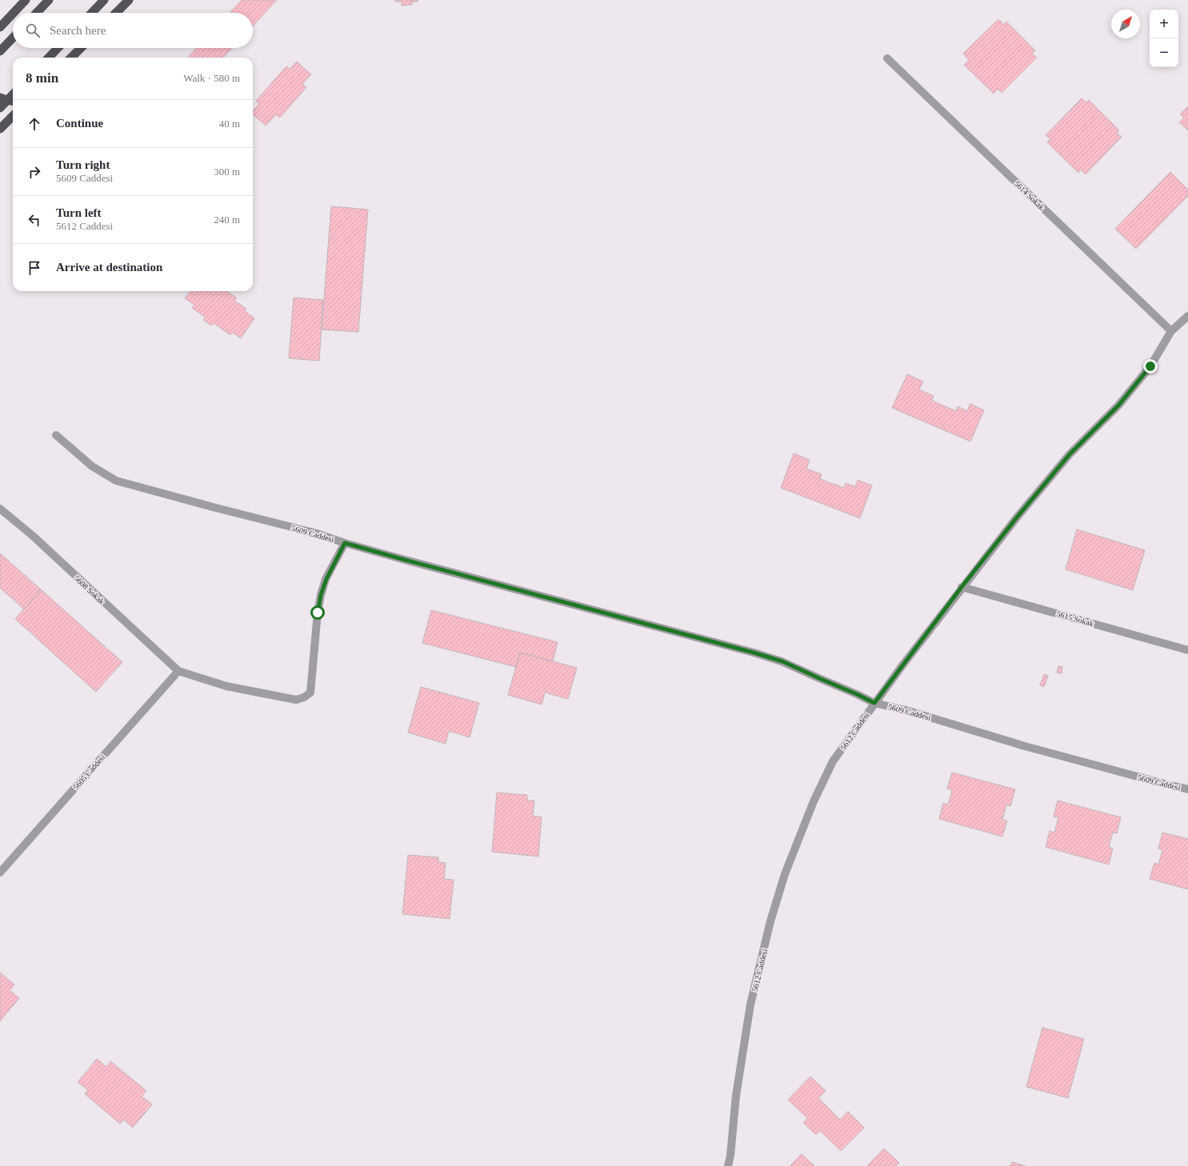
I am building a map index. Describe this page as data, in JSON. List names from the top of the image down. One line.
{"streets":{"street":["5614 Sokak","5609 Caddesi","5608 Sokak","5615 Sokak","5612 Caddesi","5605 Caddesi"]},"crossings":[["5614 Sokak","5612 Caddesi"],["5609 Caddesi","5612 Caddesi"],["5608 Sokak","5605 Caddesi"],["5615 Sokak","5612 Caddesi"]],"north":"top right","page":{"map_buttons":["+","−"],"search":"Search here","heading":["8 min","Walk · 580 m"],"list":[["Continue","40 m"],["Turn right","5609 Caddesi","300 m"],["Turn left","5612 Caddesi","240 m"],"Arrive at destination"]}}
